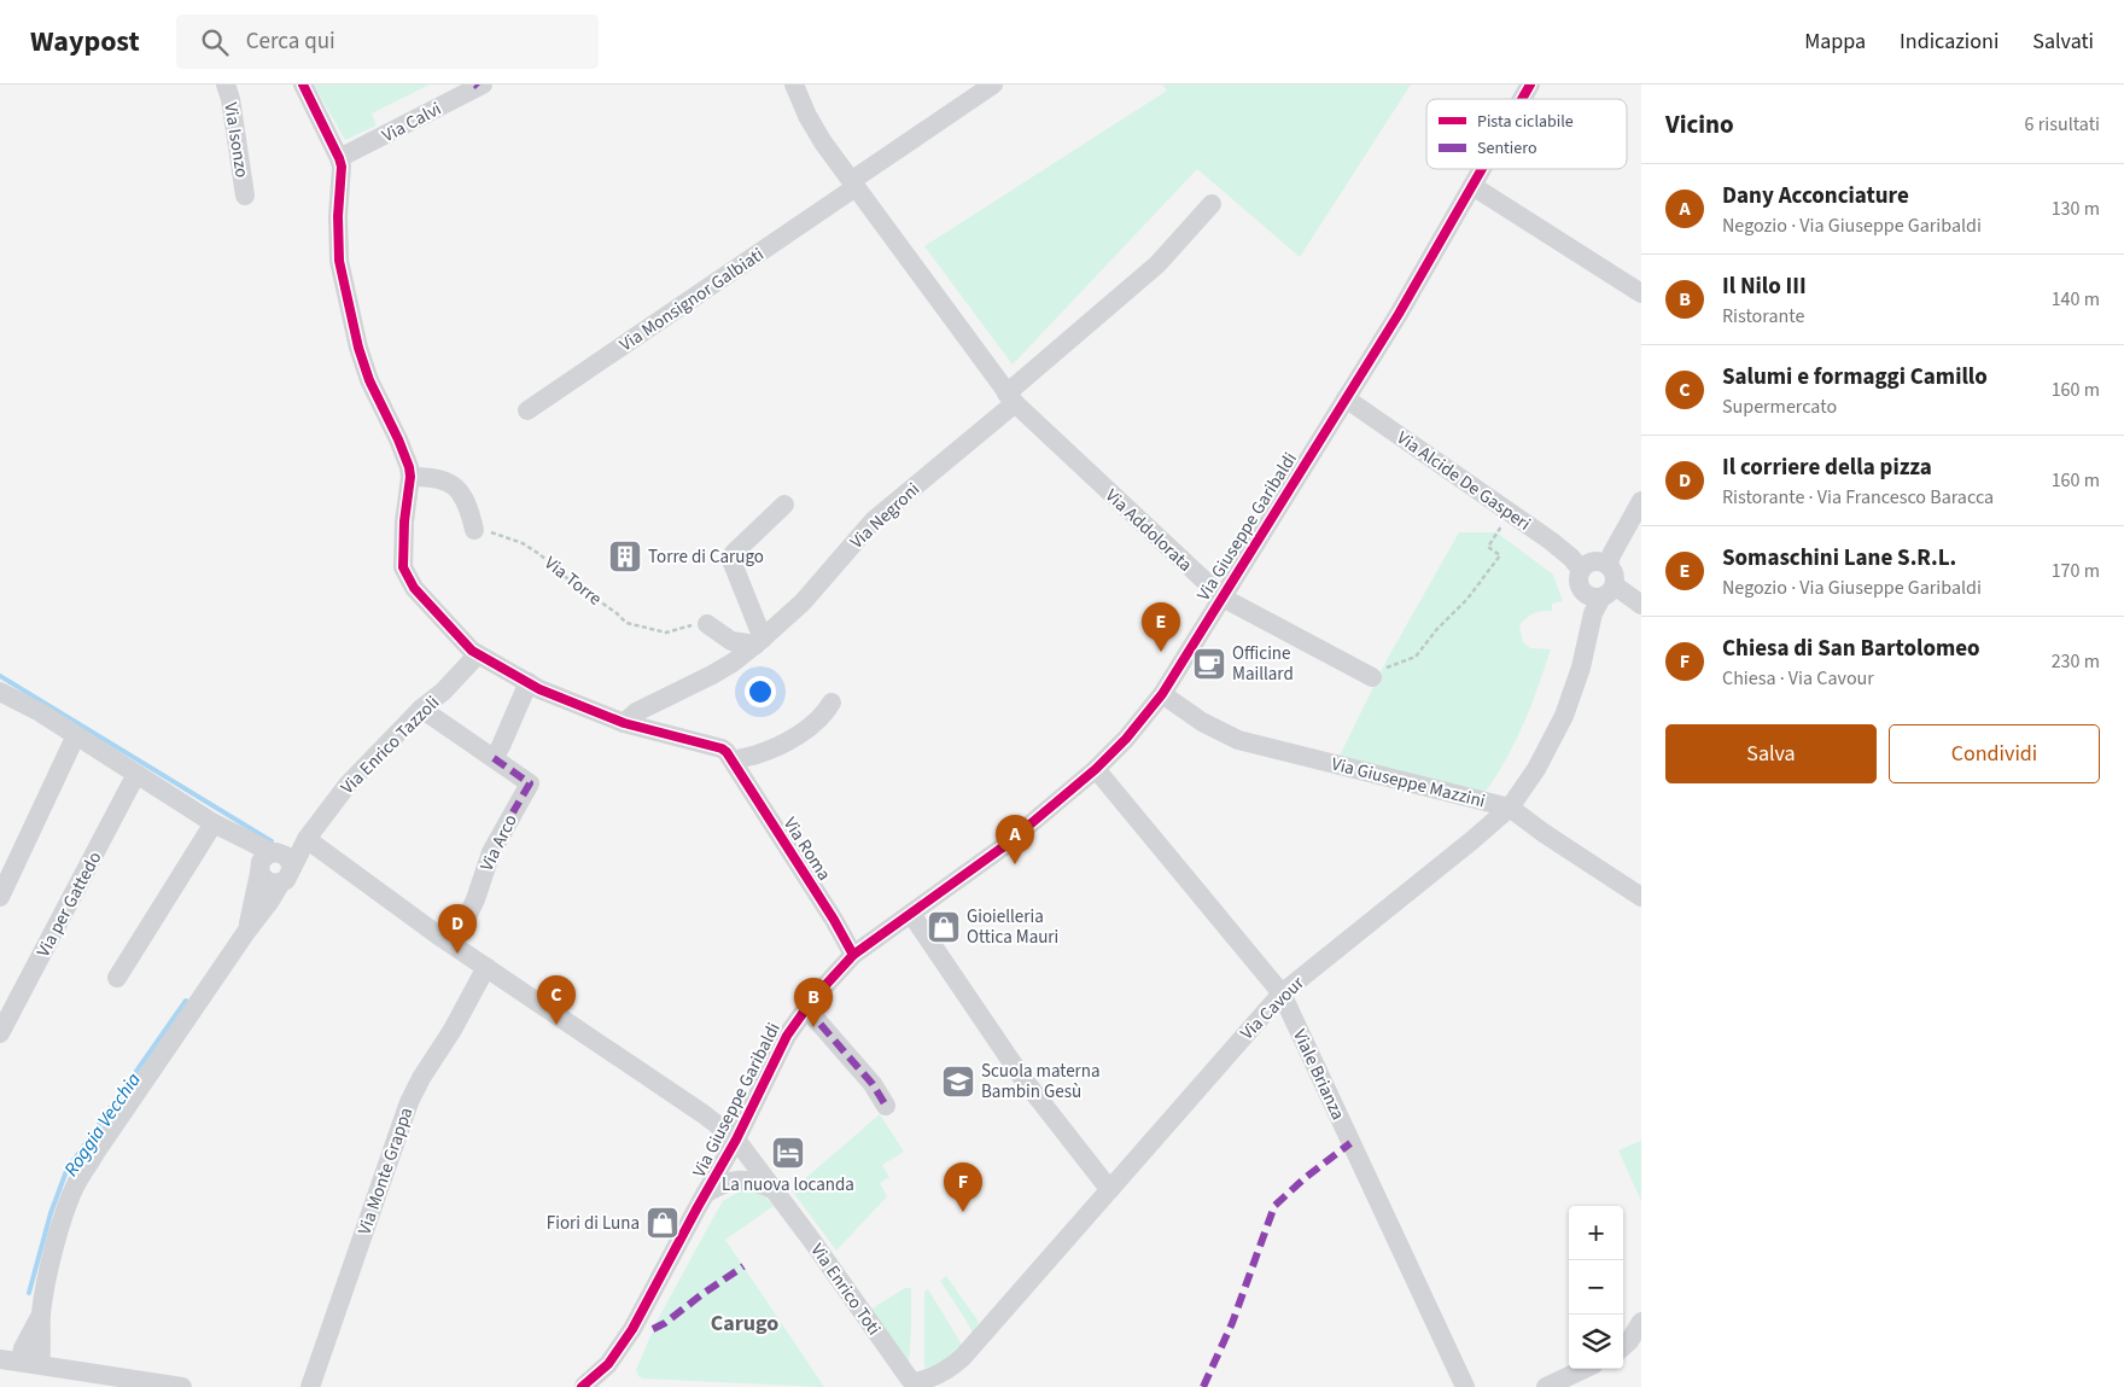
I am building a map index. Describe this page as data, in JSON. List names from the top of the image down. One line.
{"streets":{"street":["Via Calvi","Via Isonzo","Via Monsignor Galbiati","Via Alcide De Gasperi","Via Negroni","Via Giuseppe Garibaldi","Via Addolorata","Via Enrico Tazzoli","Via Giuseppe Mazzini","Via Arco","Via Roma","Via per Gattedo","Via Cavour","Viale Brianza","Via Monte Grappa","Via Enrico Toti"],"path":["Via Torre"]},"crossings":[["Via Monsignor Galbiati","Via Addolorata"],["Via Alcide De Gasperi","Via Giuseppe Garibaldi"],["Via Negroni","Via Addolorata"],["Via Giuseppe Garibaldi","Via Addolorata"],["Via Giuseppe Garibaldi","Via Giuseppe Mazzini"],["Via Giuseppe Garibaldi","Via Roma"],["Via Giuseppe Garibaldi","Viale Brianza"],["Via Giuseppe Garibaldi","Via Enrico Toti"],["Via Enrico Tazzoli","Via Enrico Toti"],["Via Giuseppe Mazzini","Via Cavour"],["Via Arco","Via Enrico Toti"],["Via Cavour","Viale Brianza"],["Via Cavour","Via Enrico Toti"],["Via Monte Grappa","Via Enrico Toti"]],"districts":["Carugo"],"water":["Roggia Vecchia"],"places":{"building":["Torre di Carugo"],"cafe":["Officine Maillard"],"shop":["Gioielleria Ottica Mauri","Fiori di Luna"],"school or university":["Scuola materna Bambin Gesù"],"hotel":["La nuova locanda"]},"legend":["Pista ciclabile","Sentiero"],"page":{"header":"Waypost","search":"Cerca qui","nav":["Mappa","Indicazioni","Salvati"],"heading":["Vicino","6 risultati"],"list":[{"mark":"A","name":"Dany Acconciature","note":"Negozio · Via Giuseppe Garibaldi","value":"130 m"},{"mark":"B","name":"Il Nilo III","note":"Ristorante","value":"140 m"},{"mark":"C","name":"Salumi e formaggi Camillo","note":"Supermercato","value":"160 m"},{"mark":"D","name":"Il corriere della pizza","note":"Ristorante · Via Francesco Baracca","value":"160 m"},{"mark":"E","name":"Somaschini Lane S.R.L.","note":"Negozio · Via Giuseppe Garibaldi","value":"170 m"},{"mark":"F","name":"Chiesa di San Bartolomeo","note":"Chiesa · Via Cavour","value":"230 m"}],"pins":["E","A","D","C","B","F"],"buttons":["Salva","Condividi"],"map_buttons":["+","−"]}}
